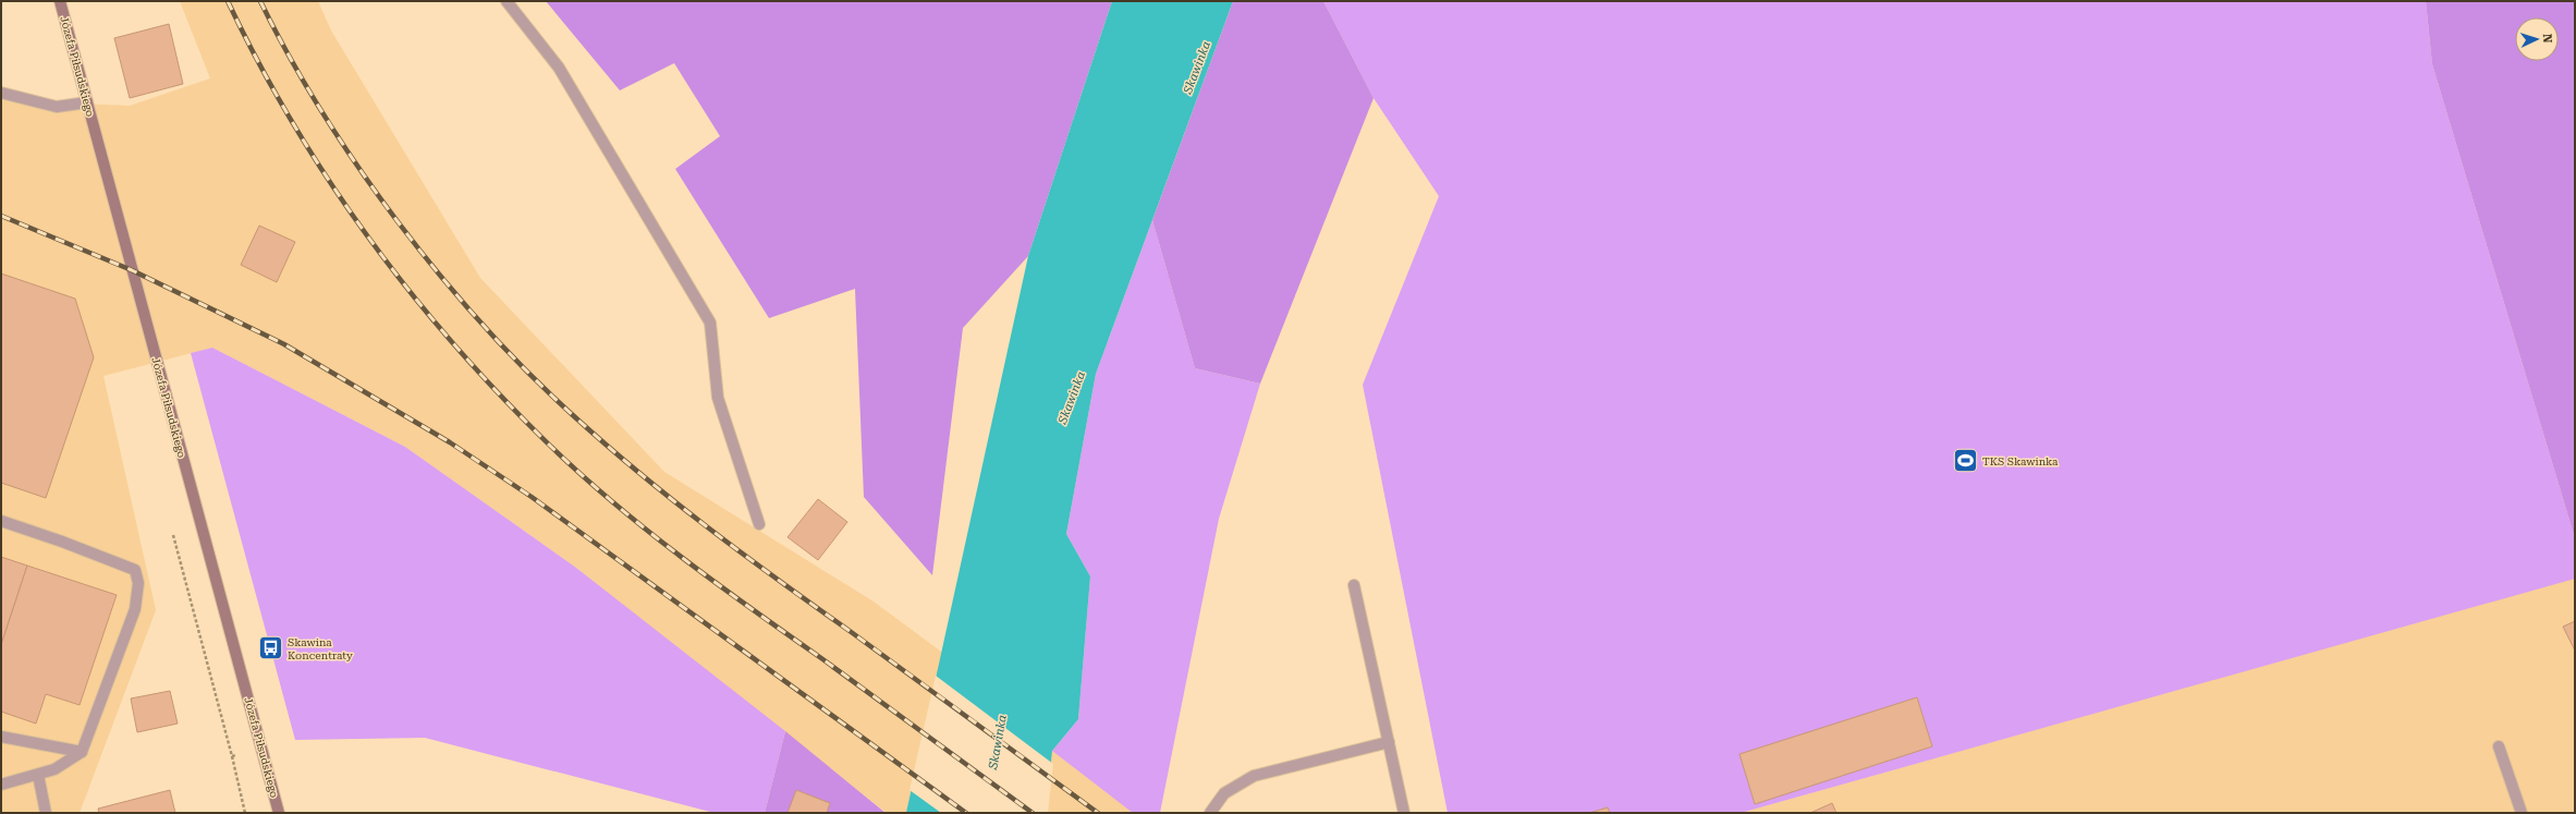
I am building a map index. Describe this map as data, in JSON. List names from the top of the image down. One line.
{"streets":{"main road":["Józefa Piłsudskiego"]},"water":["Skawinka"],"places":{"sports":["TKS Skawinka"],"bus stop":["Skawina Koncentraty"]},"north":"right"}
